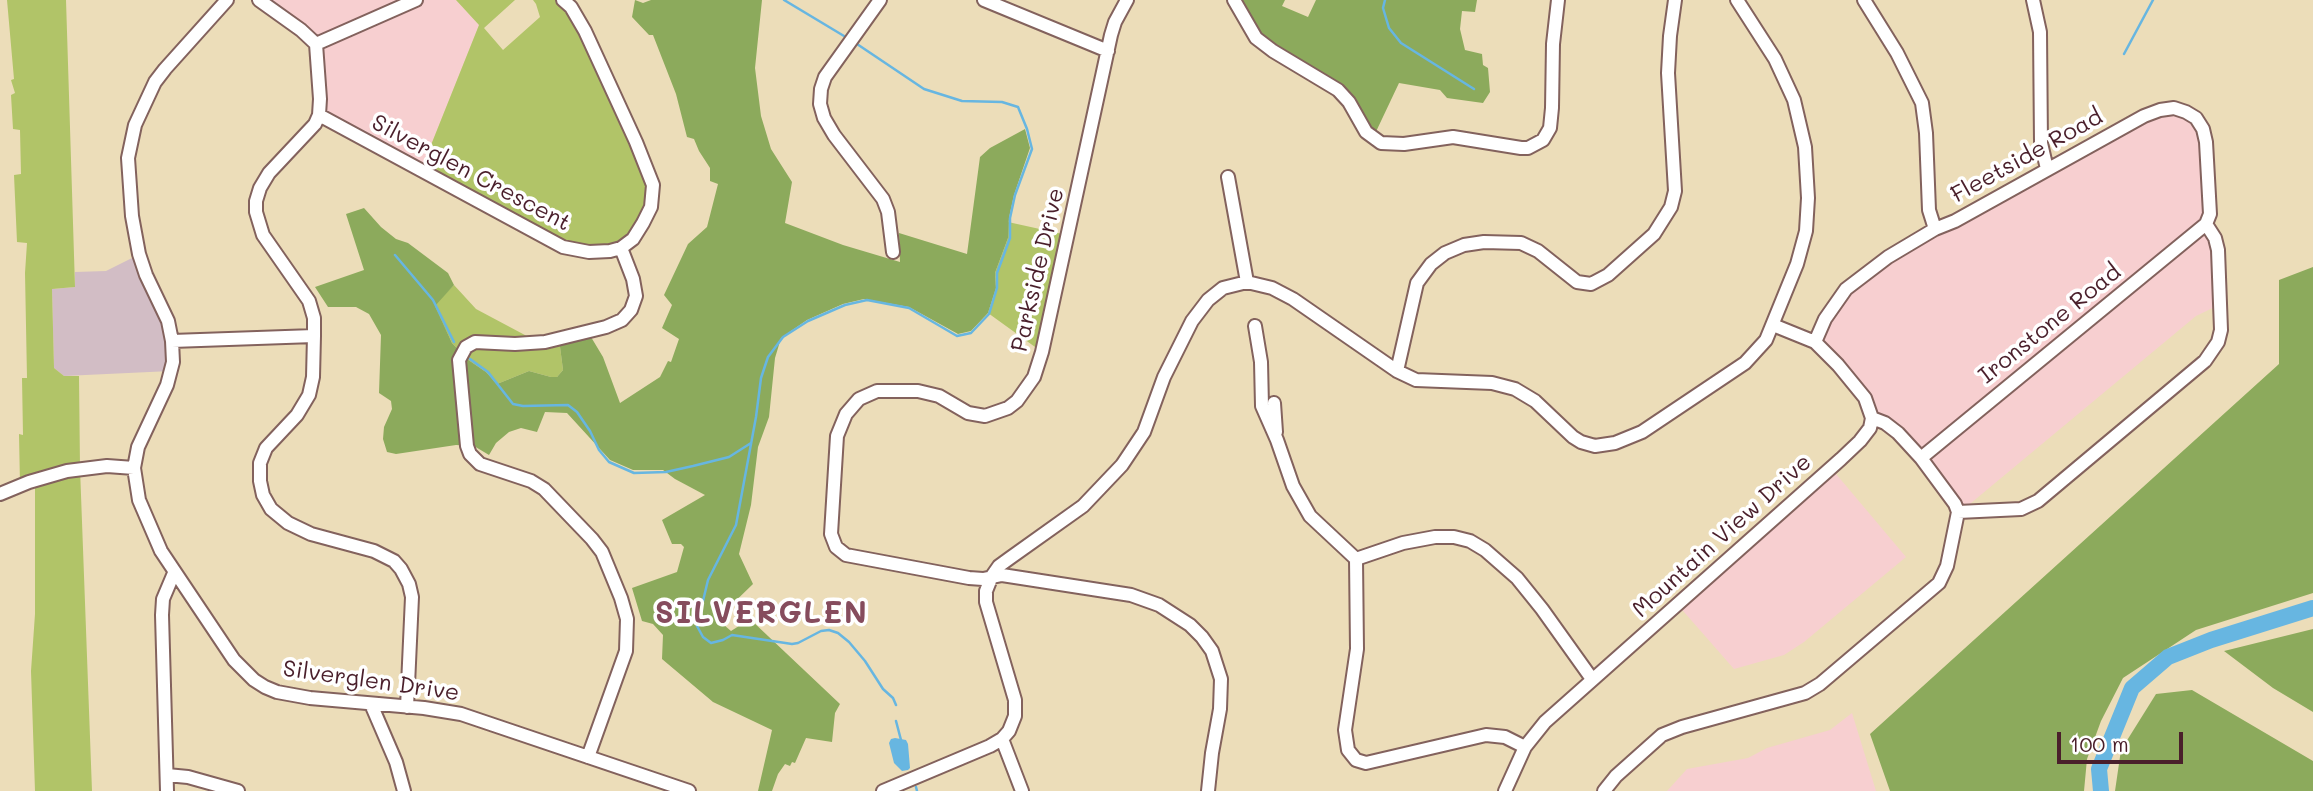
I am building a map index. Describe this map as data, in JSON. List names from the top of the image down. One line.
{"streets":{"street":["Fleetside Road","Silverglen Crescent","Parkside Drive","Ironstone Road","Mountain View Drive","Silverglen Drive"]},"crossings":[["Fleetside Road","Ironstone Road"]],"districts":["SILVERGLEN"],"scale_bar":"100 m"}
